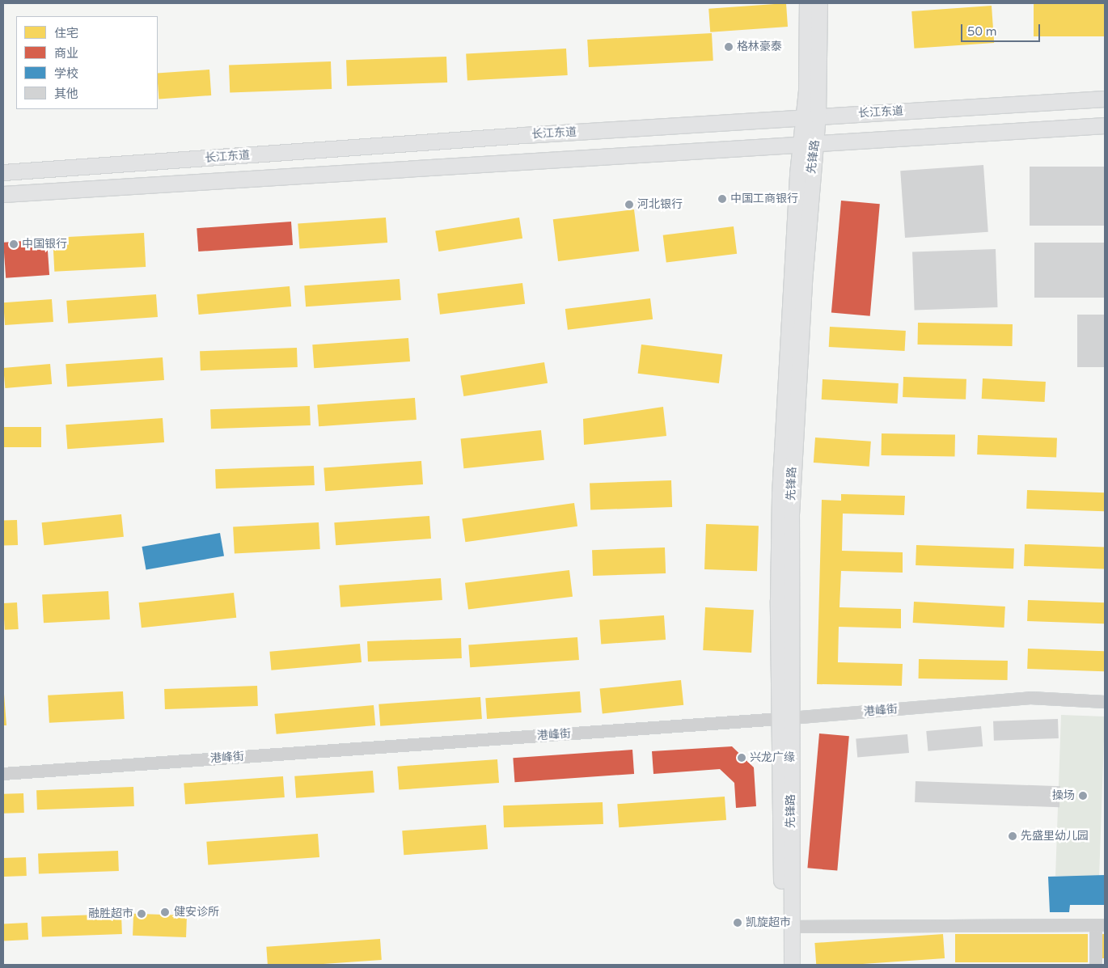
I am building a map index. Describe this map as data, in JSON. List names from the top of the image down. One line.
{"streets":{"main road":["长江东道","先锋路"],"street":["港峰街"]},"crossings":[["长江东道","先锋路"],["先锋路","港峰街"]],"places":["格林豪泰","中国工商银行","河北银行","中国银行","兴龙广缘","操场","先盛里幼儿园","健安诊所","融胜超市","凯旋超市"],"legend":["住宅","商业","学校","其他"],"scale_bar":"50 m"}
